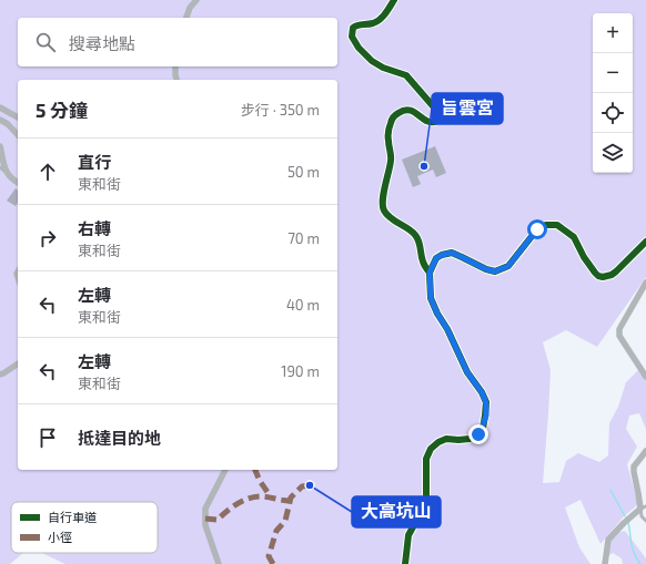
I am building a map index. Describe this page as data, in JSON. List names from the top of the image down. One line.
{"places":["旨雲宮","大高坑山"],"legend":["自行車道","小徑"],"page":{"map_buttons":["+","−"],"search":"搜尋地點","heading":["5 分鐘","步行 · 350 m"],"list":[["直行","東和街","50 m"],["右轉","東和街","70 m"],["左轉","東和街","40 m"],["左轉","東和街","190 m"],"抵達目的地"]}}
